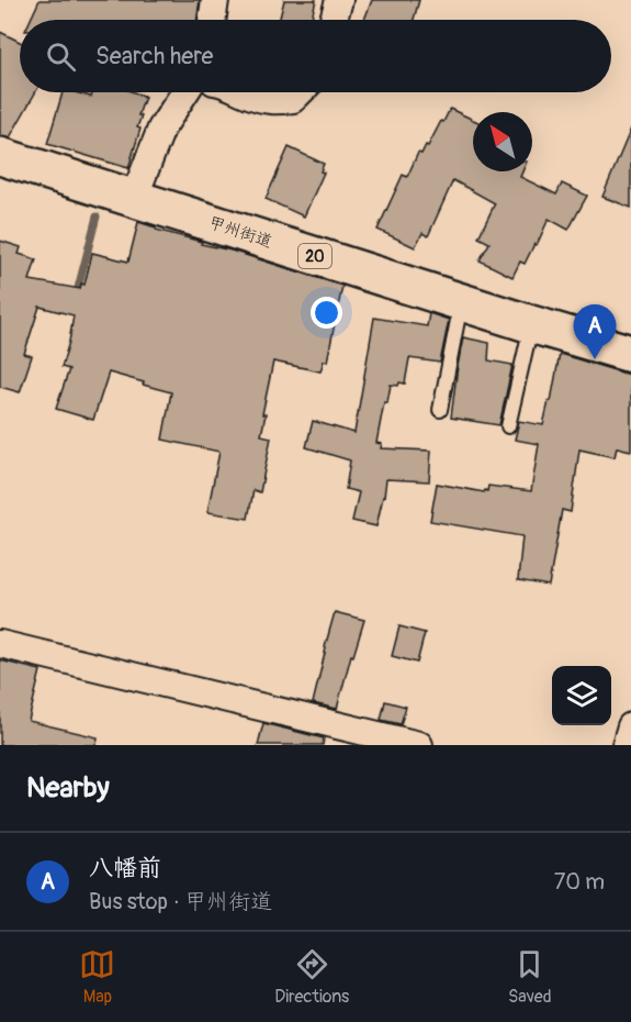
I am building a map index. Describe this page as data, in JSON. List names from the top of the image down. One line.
{"streets":{"highway":["甲州街道","20"]},"north":"top left","page":{"search":"Search here","pins":"A","heading":"Nearby","list":[{"mark":"A","name":"八幡前","note":"Bus stop · 甲州街道","value":"70 m"}],"nav":["Map","Directions","Saved"]}}
